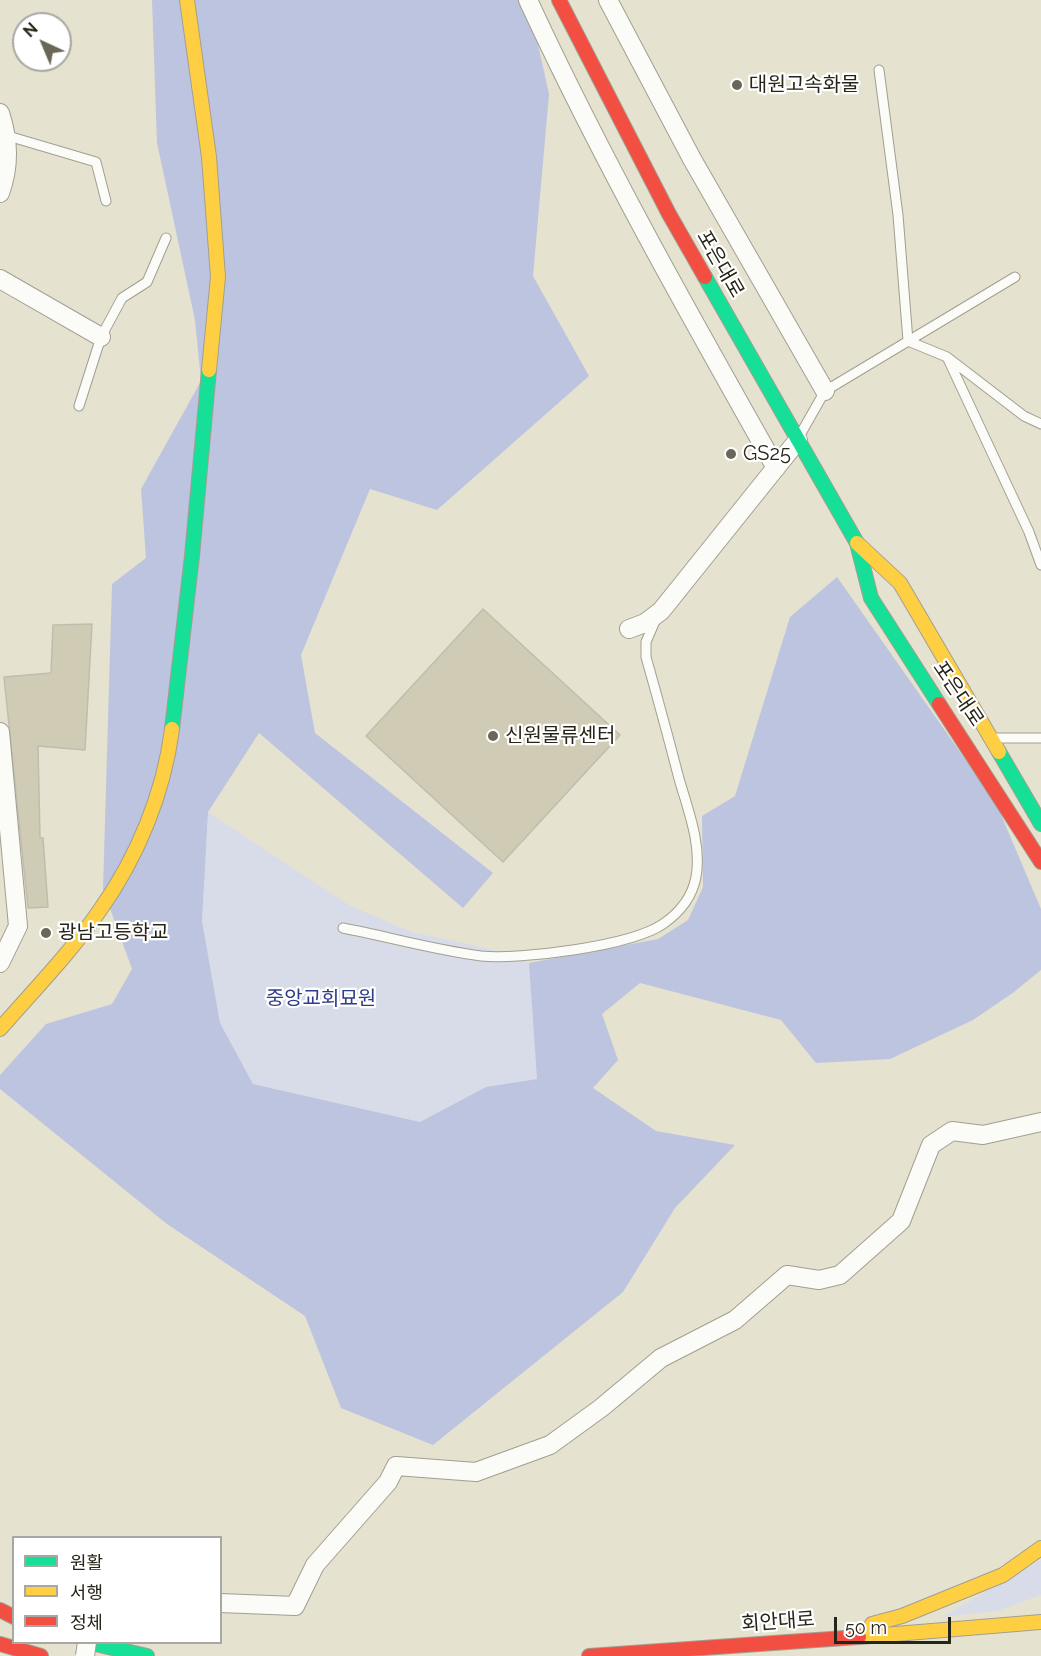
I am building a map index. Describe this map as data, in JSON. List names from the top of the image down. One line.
{"streets":{"main road":["포은대로","회안대로"]},"parks":["중앙교회묘원"],"places":["대원고속화물","GS25","신원물류센터","광남고등학교"],"legend":["원활","서행","정체"],"scale_bar":"50 m","north":"top left"}
